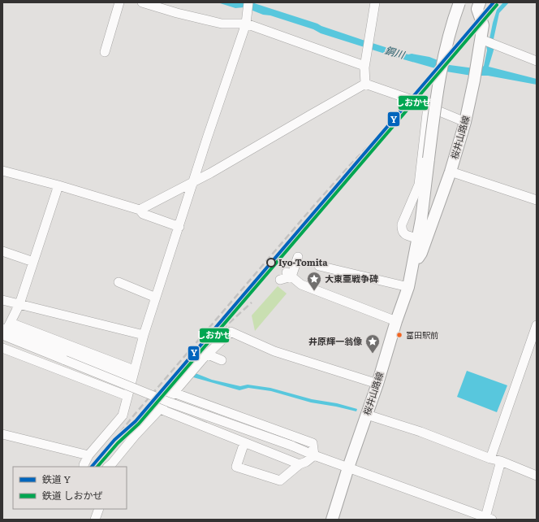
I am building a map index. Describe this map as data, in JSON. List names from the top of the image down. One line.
{"streets":{"main road":["桜井山路線"]},"water":["銅川"],"places":{"other":["Iyo-Tomita","富田駅前"],"place":["大東亜戦争碑","井原輝一翁像"]},"lines":["rail line Y","rail line しおかぜ"],"legend":["鉄道 Y","鉄道 しおかぜ"]}
